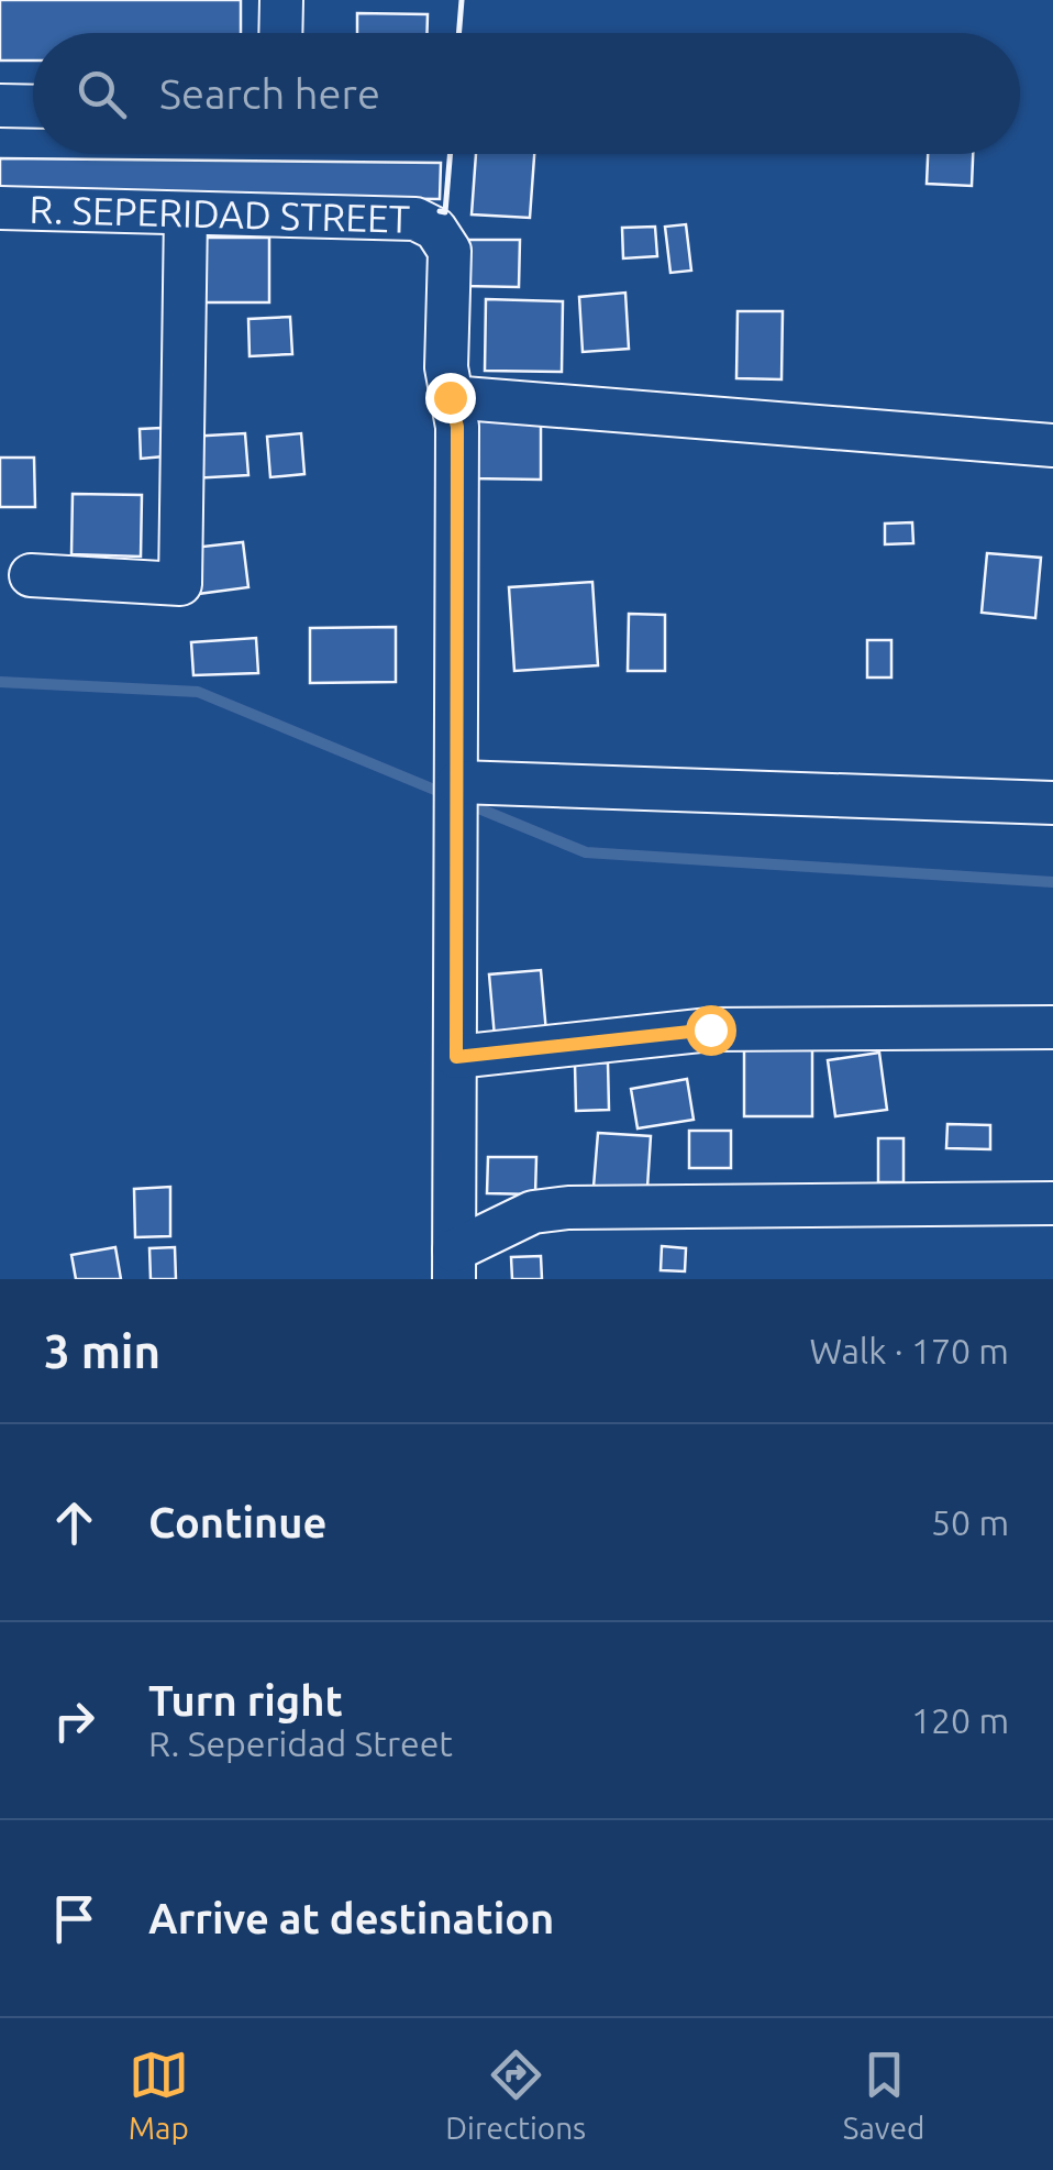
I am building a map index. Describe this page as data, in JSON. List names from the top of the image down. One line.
{"streets":{"street":["R. SEPERIDAD STREET"]},"page":{"search":"Search here","heading":["3 min","Walk · 170 m"],"list":[["Continue","50 m"],["Turn right","R. Seperidad Street","120 m"],"Arrive at destination"],"nav":["Map","Directions","Saved"]}}
